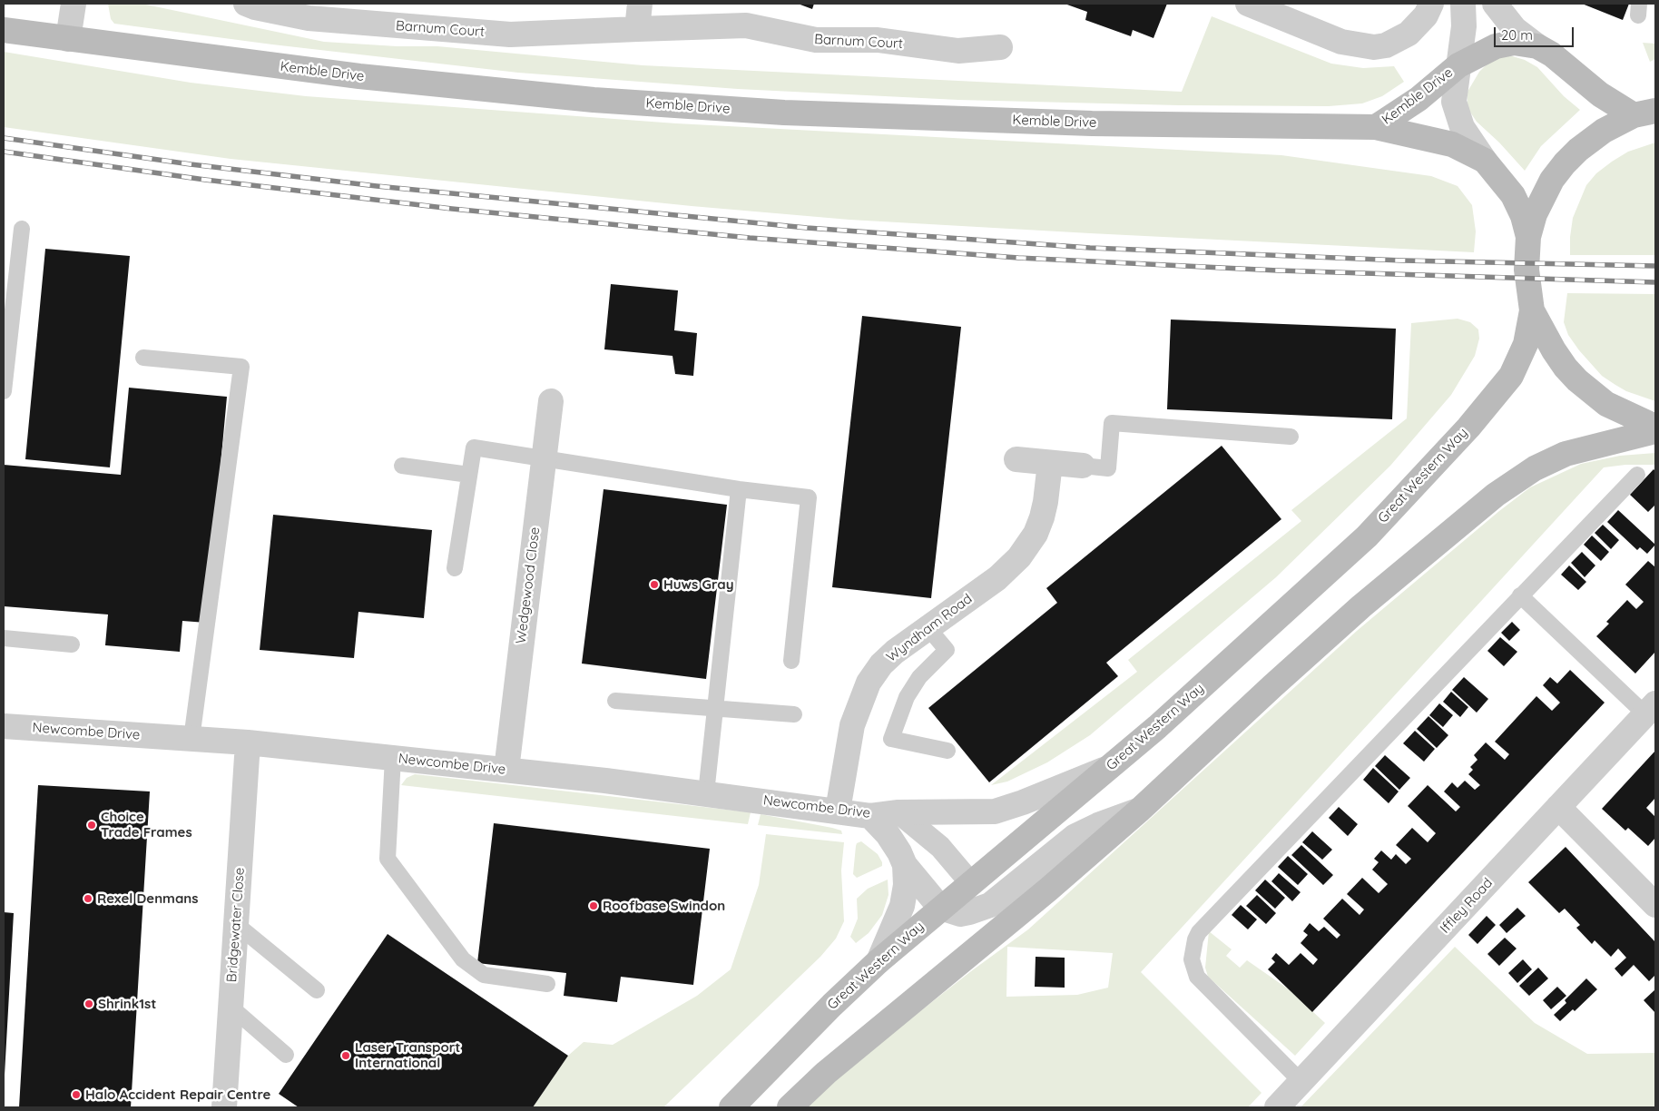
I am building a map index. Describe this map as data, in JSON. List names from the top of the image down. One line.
{"streets":{"main road":["Kemble Drive","Great Western Way"],"street":["Barnum Court","Wedgewood Close","Wyndham Road","Newcombe Drive","Iffley Road","Bridgewater Close"]},"crossings":[["Great Western Way","Newcombe Drive"],["Wedgewood Close","Newcombe Drive"],["Wyndham Road","Newcombe Drive"],["Newcombe Drive","Bridgewater Close"]],"places":["Huws Gray","Choice Trade Frames","Rexel Denmans","Roofbase Swindon","Shrink1st","Laser Transport International","Halo Accident Repair Centre"],"scale_bar":"20 m"}
